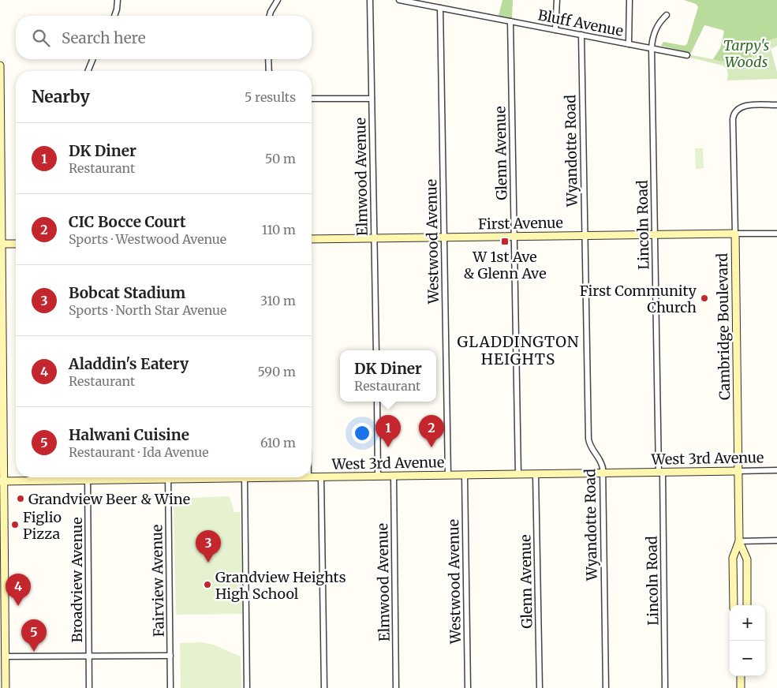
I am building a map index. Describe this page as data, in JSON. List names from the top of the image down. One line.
{"streets":{"street":["Bluff Avenue","Wyandotte Road","Glenn Avenue","Elmwood Avenue","First Avenue","Lincoln Road","Westwood Avenue","Cambridge Boulevard","West 3rd Avenue","Broadview Avenue","Fairview Avenue"]},"crossings":[["Bluff Avenue","Wyandotte Road"],["Bluff Avenue","Glenn Avenue"],["Bluff Avenue","Lincoln Road"],["Bluff Avenue","Westwood Avenue"],["Wyandotte Road","First Avenue"],["Wyandotte Road","West 3rd Avenue"],["Glenn Avenue","First Avenue"],["Glenn Avenue","West 3rd Avenue"],["Elmwood Avenue","First Avenue"],["Elmwood Avenue","West 3rd Avenue"],["First Avenue","Lincoln Road"],["First Avenue","Westwood Avenue"],["First Avenue","Cambridge Boulevard"],["Lincoln Road","West 3rd Avenue"],["Westwood Avenue","West 3rd Avenue"],["Cambridge Boulevard","West 3rd Avenue"]],"districts":["GLADDINGTON HEIGHTS"],"parks":["Tarpy's Woods"],"places":{"transit":["W 1st Ave & Glenn Ave"],"other":["First Community Church","Grandview Beer & Wine","Figlio Pizza","Grandview Heights High School"]},"page":{"search":"Search here","heading":["Nearby","5 results"],"list":[{"mark":"1","name":"DK Diner","note":"Restaurant","value":"50 m"},{"mark":"2","name":"CIC Bocce Court","note":"Sports · Westwood Avenue","value":"110 m"},{"mark":"3","name":"Bobcat Stadium","note":"Sports · North Star Avenue","value":"310 m"},{"mark":"4","name":"Aladdin's Eatery","note":"Restaurant","value":"590 m"},{"mark":"5","name":"Halwani Cuisine","note":"Restaurant · Ida Avenue","value":"610 m"}],"popup":["DK Diner","Restaurant"],"pins":["1","2","3","4","5"],"map_buttons":["+","−"]}}
